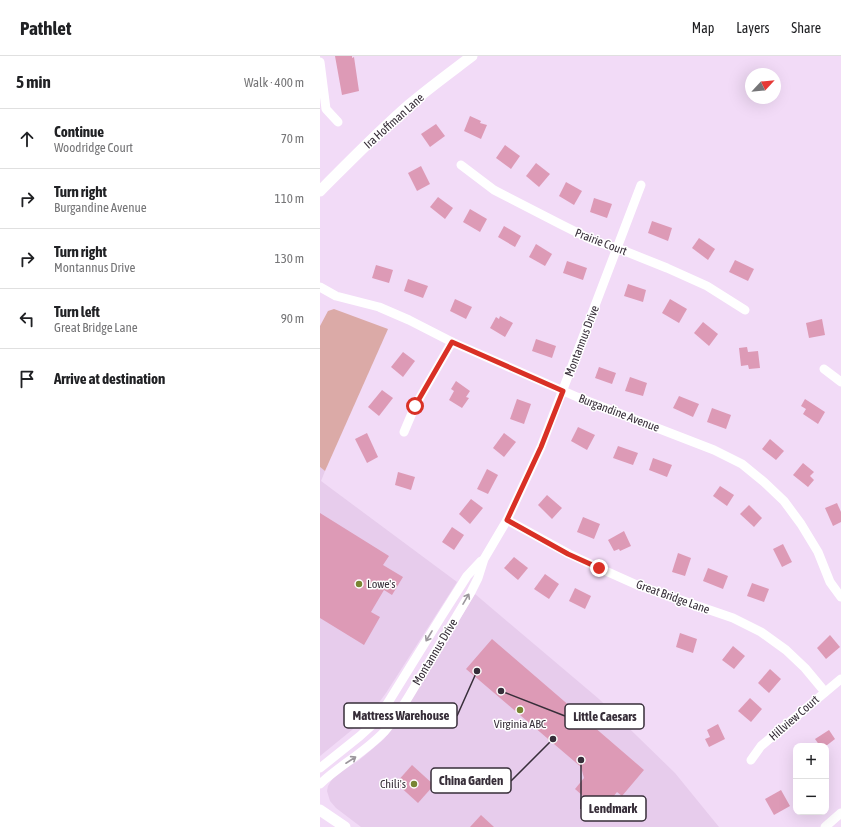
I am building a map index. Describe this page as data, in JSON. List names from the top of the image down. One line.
{"streets":{"main road":["Ira Hoffman Lane"],"street":["Prairie Court","Montannus Drive","Burgandine Avenue","Great Bridge Lane","Hillview Court"]},"crossings":[["Prairie Court","Montannus Drive"],["Montannus Drive","Burgandine Avenue"],["Montannus Drive","Great Bridge Lane"],["Great Bridge Lane","Hillview Court"]],"places":["Lowe's","Mattress Warehouse","Little Caesars","Virginia ABC","China Garden","Lendmark","Chili's"],"north":"top right","page":{"header":"Pathlet","nav":["Map","Layers","Share"],"heading":["5 min","Walk · 400 m"],"list":[["Continue","Woodridge Court","70 m"],["Turn right","Burgandine Avenue","110 m"],["Turn right","Montannus Drive","130 m"],["Turn left","Great Bridge Lane","90 m"],"Arrive at destination"],"map_buttons":["+","−"]}}
